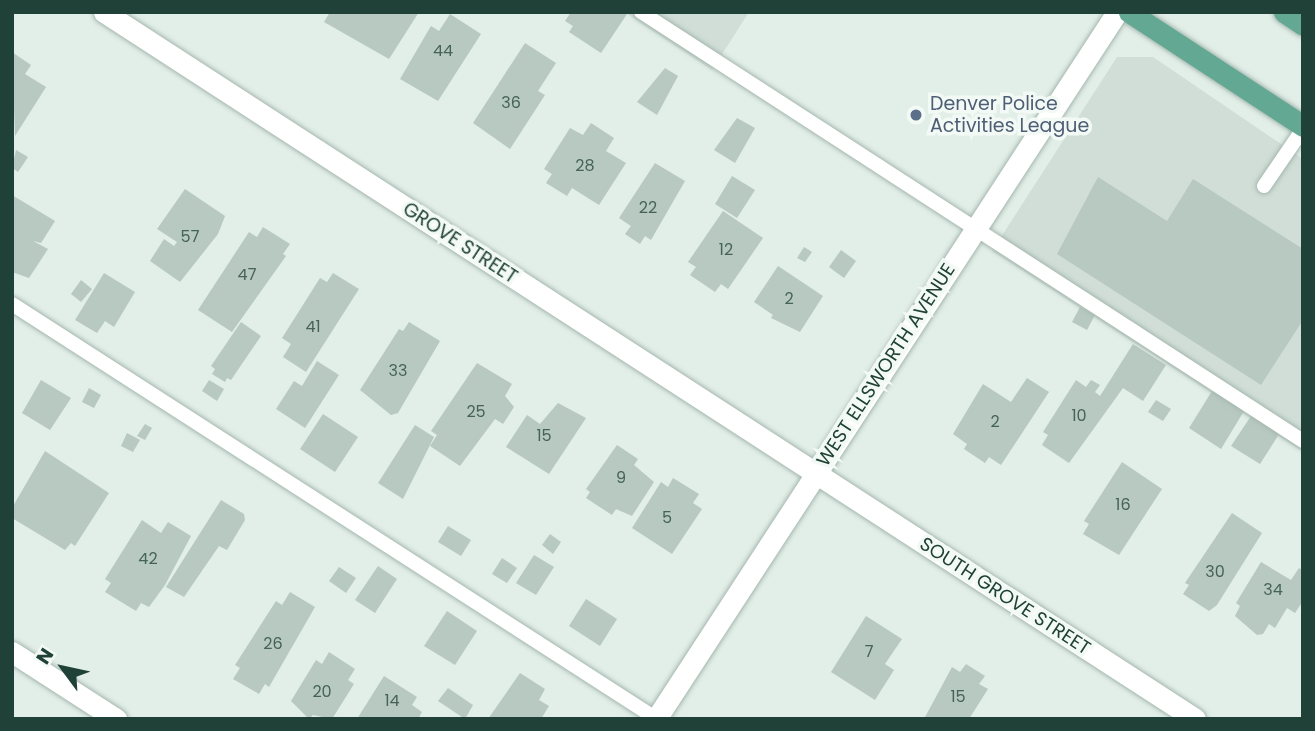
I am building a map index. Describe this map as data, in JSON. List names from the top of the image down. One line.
{"streets":{"street":["GROVE STREET","WEST ELLSWORTH AVENUE","SOUTH GROVE STREET"]},"crossings":[["GROVE STREET","WEST ELLSWORTH AVENUE"],["GROVE STREET","SOUTH GROVE STREET"],["WEST ELLSWORTH AVENUE","SOUTH GROVE STREET"]],"places":["Denver Police Activities League"],"house_numbers":["44","36","28","22","57","12","47","2","41","33","25","10","2","15","9","16","5","42","30","34","26","7","20","15","14"],"north":"top left"}
